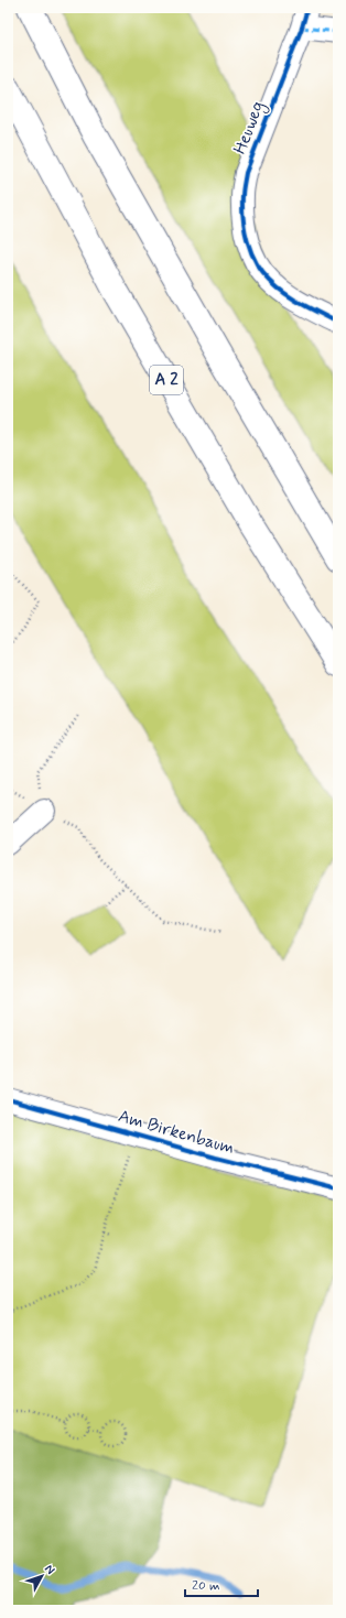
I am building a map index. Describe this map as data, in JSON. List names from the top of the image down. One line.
{"streets":{"highway":["A 2"],"street":["Heuweg","Am Birkenbaum"]},"scale_bar":"20 m","north":"top right"}
